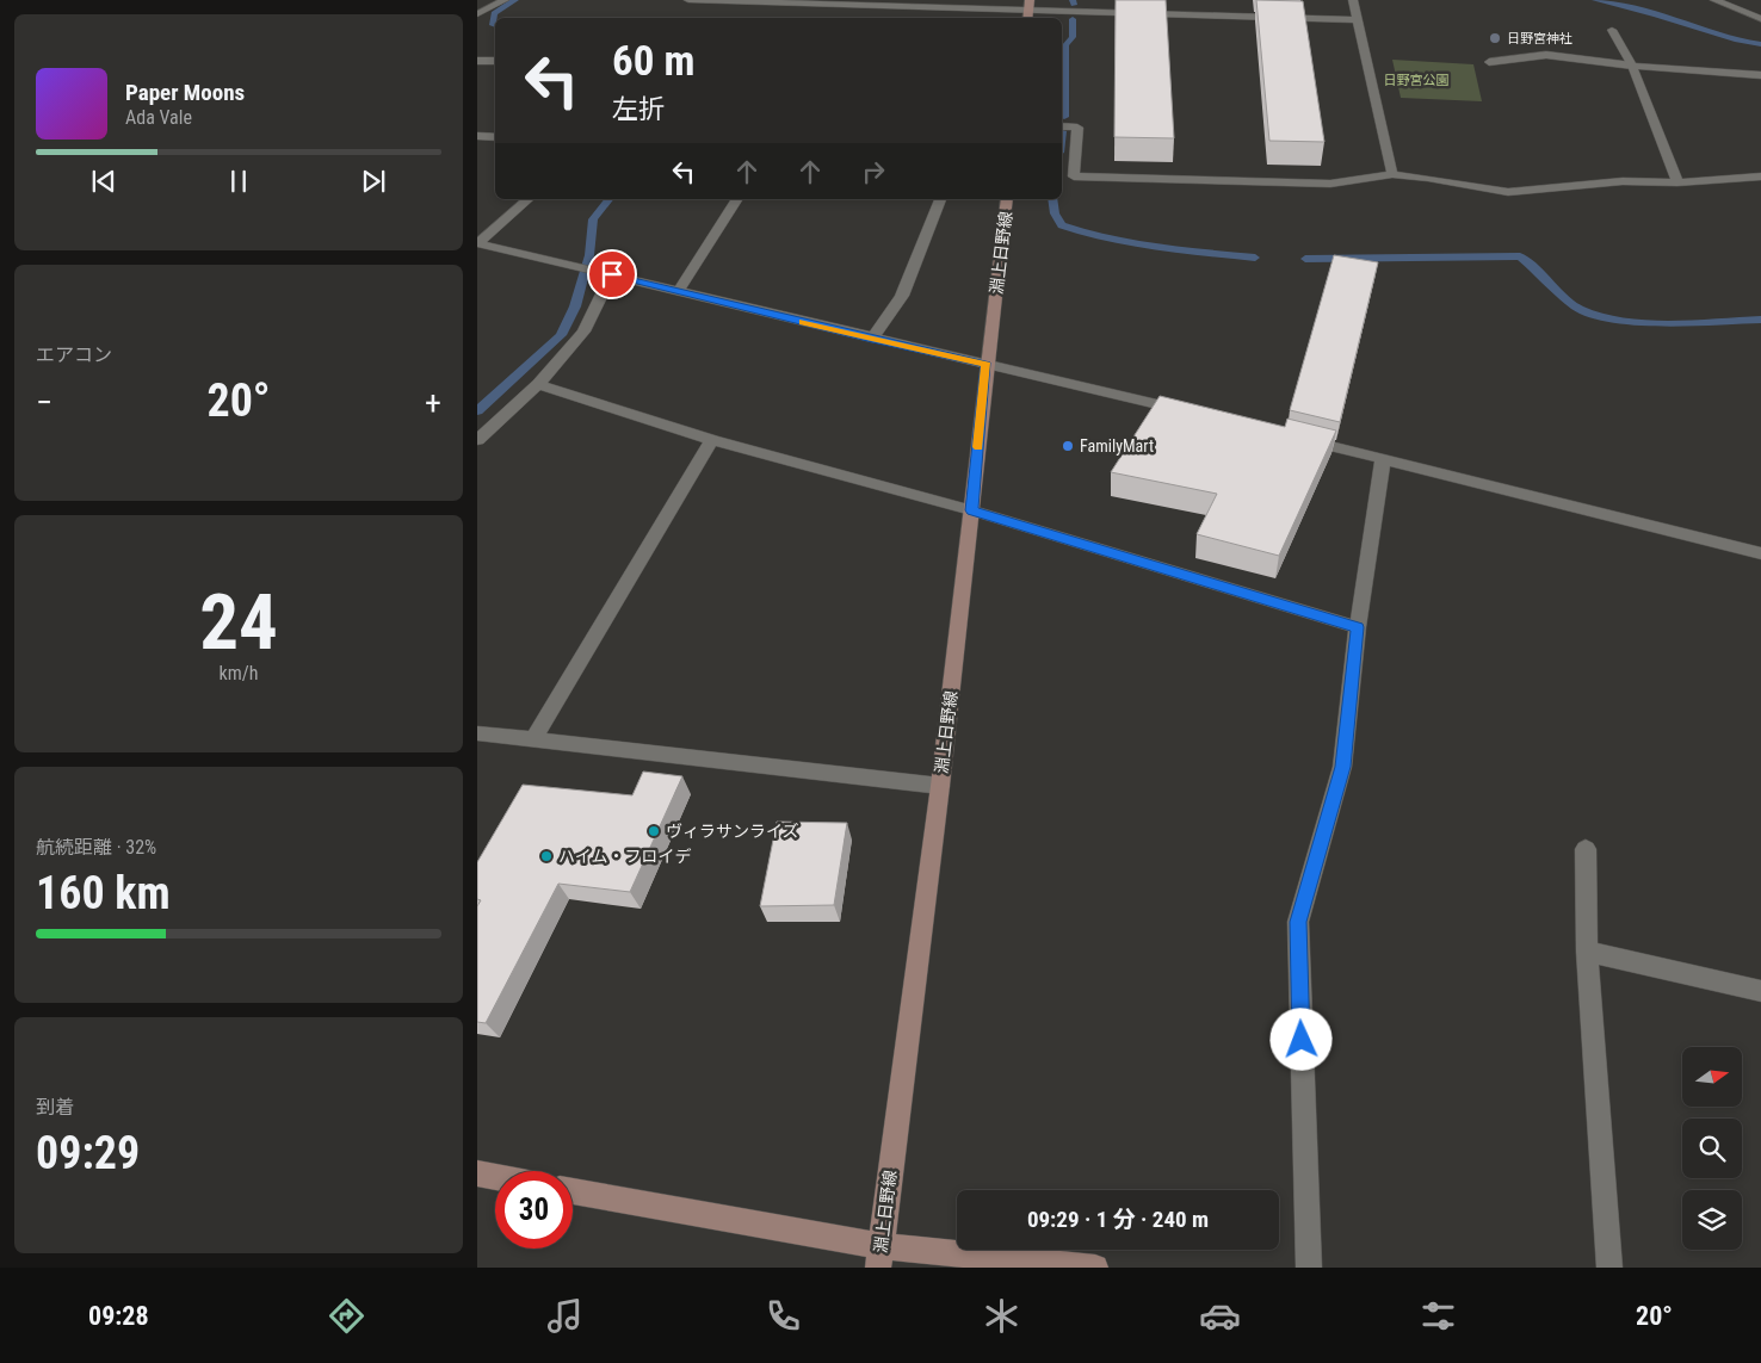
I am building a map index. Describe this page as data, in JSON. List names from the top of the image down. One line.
{"streets":{"main road":["淵上日野線"]},"parks":["日野宮公園"],"places":["日野宮神社","FamilyMart","ヴィラサンライズ","ハイム・フロイデ"],"north":"right","page":{"turn":["60 m","左折"],"song":["Paper Moons","Ada Vale"],"tile":["エアコン",["24","km/h"],["航続距離 · 32%","160 km"],["到着","09:29"]],"heat":["−","20°","+"],"limit":"30","trip":"09:29 · 1 分 · 240 m","tabs":["09:28","20°"]}}
